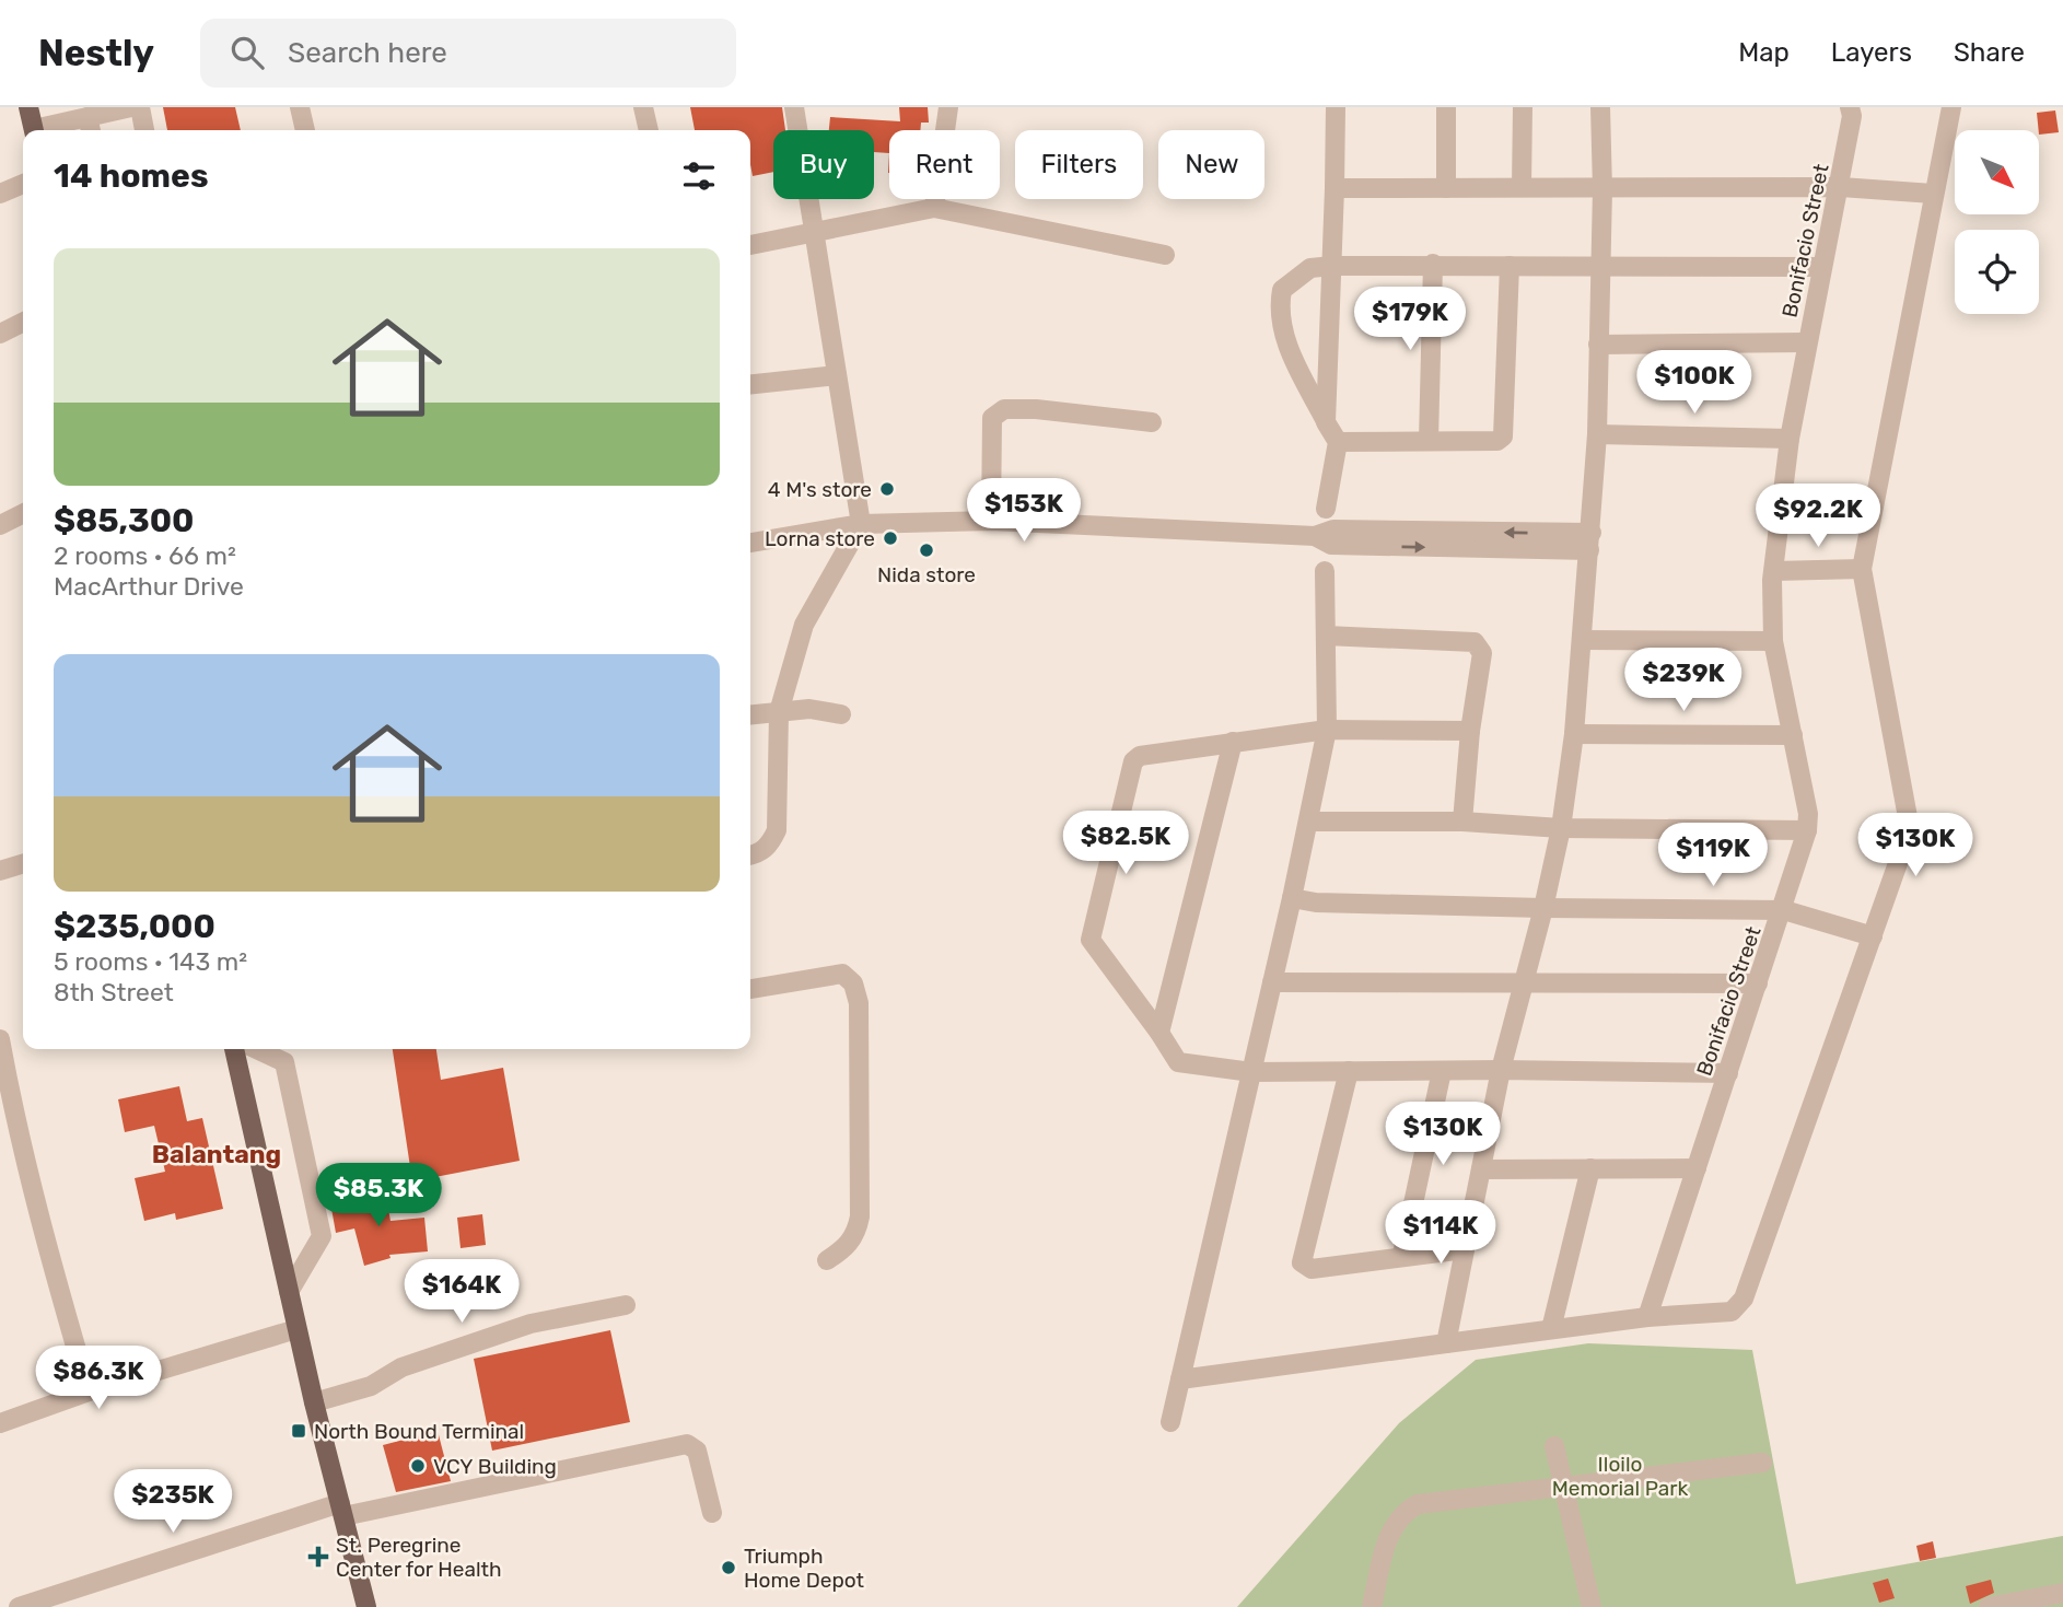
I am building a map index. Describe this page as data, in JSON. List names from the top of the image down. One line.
{"streets":{"street":["Bonifacio Street"]},"districts":["Balantang"],"parks":["Iloilo Memorial Park"],"places":{"other":["4 M's store","Lorna store","Nida store","VCY Building","Triumph Home Depot"],"transit":["North Bound Terminal"],"health":["St. Peregrine Center for Health"]},"north":"bottom right","page":{"header":"Nestly","search":"Search here","nav":["Map","Layers","Share"],"chip":["Buy","Rent","Filters","New"],"heading":"14 homes","list":[{"name":"$85,300","note":"2 rooms · 66 m² · MacArthur Drive"},{"name":"$235,000","note":"5 rooms · 143 m² · 8th Street"}],"price":["$179K","$100K","$153K","$92.2K","$239K","$82.5K","$130K","$119K","$130K","$85.3K","$114K","$164K","$86.3K","$235K"]}}
